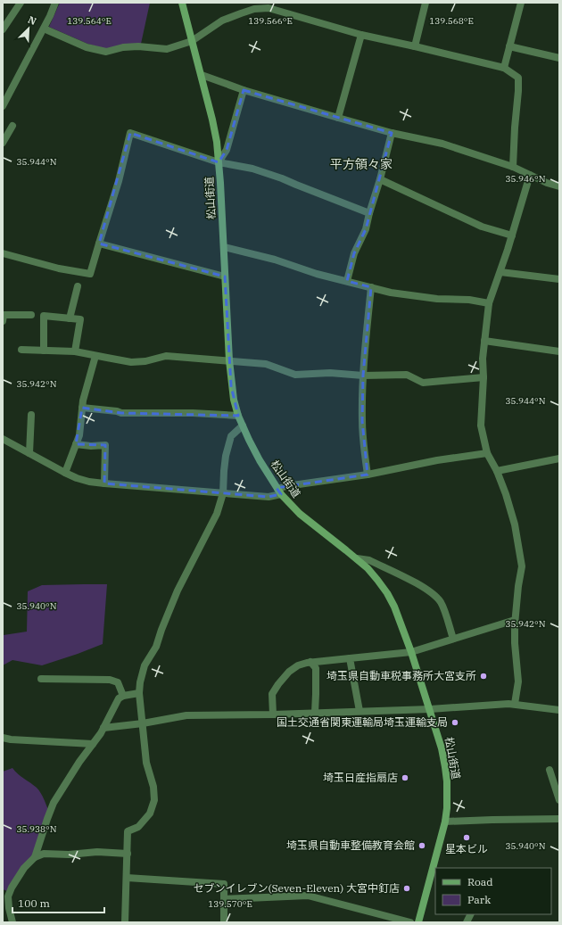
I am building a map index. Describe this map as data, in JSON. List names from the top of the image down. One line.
{"streets":{"main road":["松山街道"]},"districts":["平方領々家"],"places":["埼玉県自動車税事務所大宮支所","国土交通省関東運輸局埼玉運輸支局","埼玉日産指扇店","星本ビル","埼玉県自動車整備教育会館","セブンイレブン(Seven-Eleven) 大宮中釘店"],"legend":["Road","Park"],"scale_bar":"100 m","north":"top right","coordinates":["139.566°E","139.564°E","139.568°E","35.944°N","35.946°N","35.942°N","35.940°N","35.938°N","139.570°E"]}
